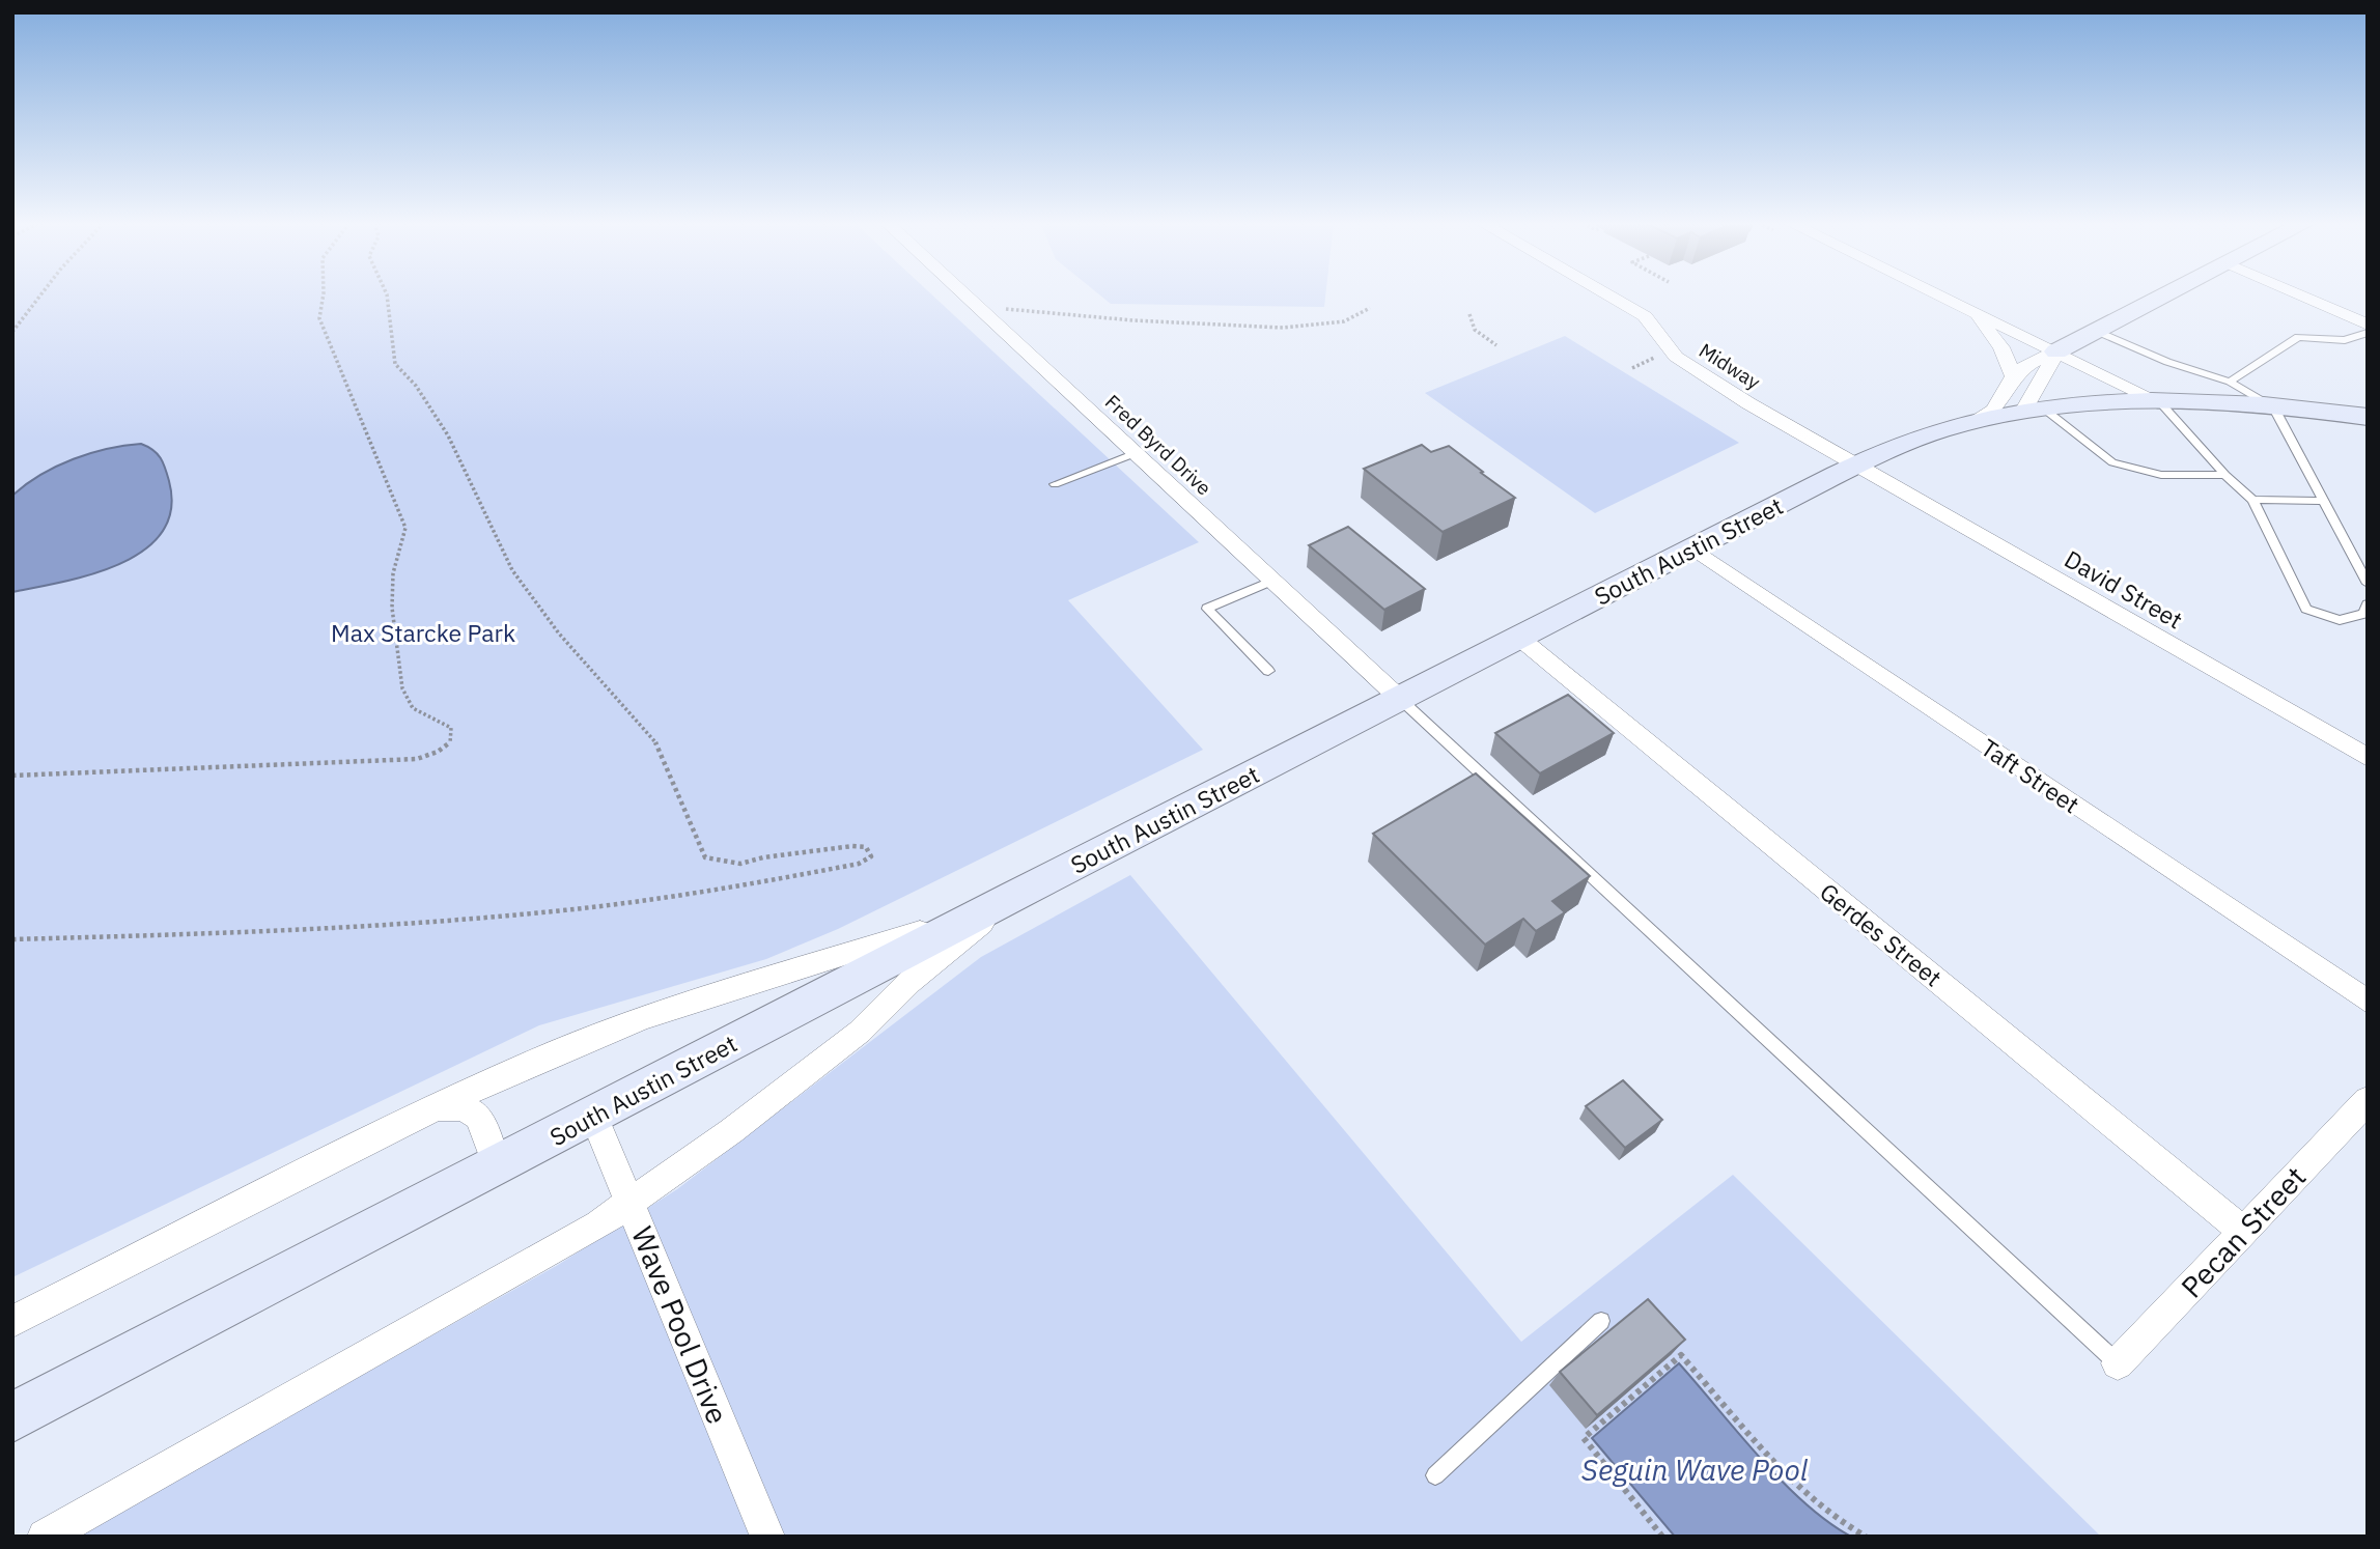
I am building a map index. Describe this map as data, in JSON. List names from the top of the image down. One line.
{"streets":{"main road":["South Austin Street"],"street":["Midway","Fred Byrd Drive","David Street","Taft Street","Gerdes Street","Pecan Street","Wave Pool Drive"]},"crossings":[["Midway","South Austin Street"],["Midway","David Street"],["Fred Byrd Drive","South Austin Street"],["South Austin Street","David Street"],["South Austin Street","Taft Street"],["South Austin Street","Gerdes Street"],["South Austin Street","Wave Pool Drive"],["Gerdes Street","Pecan Street"]],"water":["Seguin Wave Pool"],"parks":["Max Starcke Park"]}
